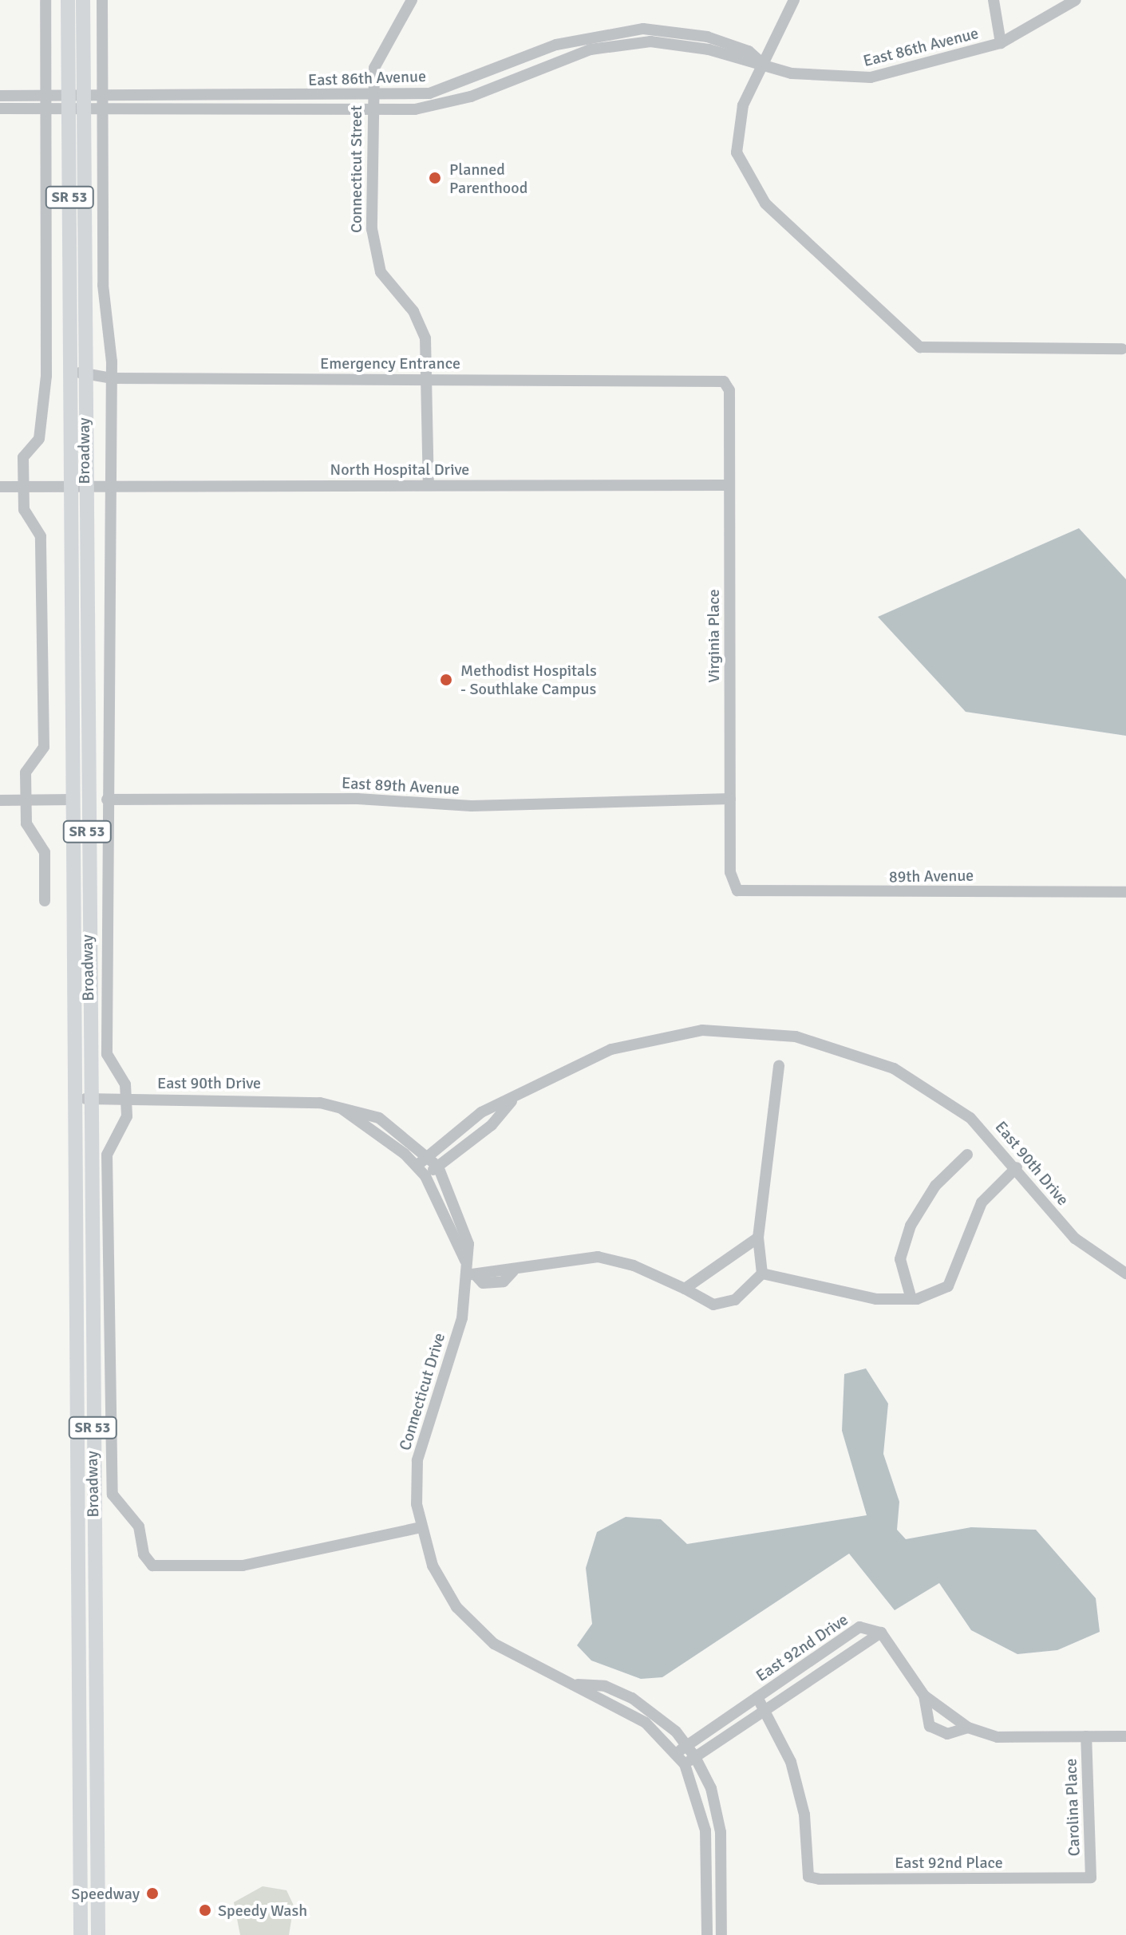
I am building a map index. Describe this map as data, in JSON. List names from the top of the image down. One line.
{"streets":{"main road":["SR 53","Broadway"],"street":["East 86th Avenue","Connecticut Street","Emergency Entrance","North Hospital Drive","Virginia Place","East 89th Avenue","89th Avenue","East 90th Drive","Connecticut Drive","East 92nd Drive","Carolina Place","East 92nd Place"]},"crossings":[["East 86th Avenue","Connecticut Street"],["East 86th Avenue","Broadway"],["Connecticut Street","Emergency Entrance"],["Connecticut Street","North Hospital Drive"],["Emergency Entrance","Broadway"],["Emergency Entrance","Virginia Place"],["Broadway","North Hospital Drive"],["Broadway","East 90th Drive"],["North Hospital Drive","Virginia Place"],["Virginia Place","East 89th Avenue"],["Virginia Place","89th Avenue"],["East 90th Drive","Connecticut Drive"],["Connecticut Drive","East 92nd Drive"],["East 92nd Drive","East 92nd Place"],["Carolina Place","East 92nd Place"]],"places":["Planned Parenthood","Methodist Hospitals - Southlake Campus","Speedway","Speedy Wash"]}
